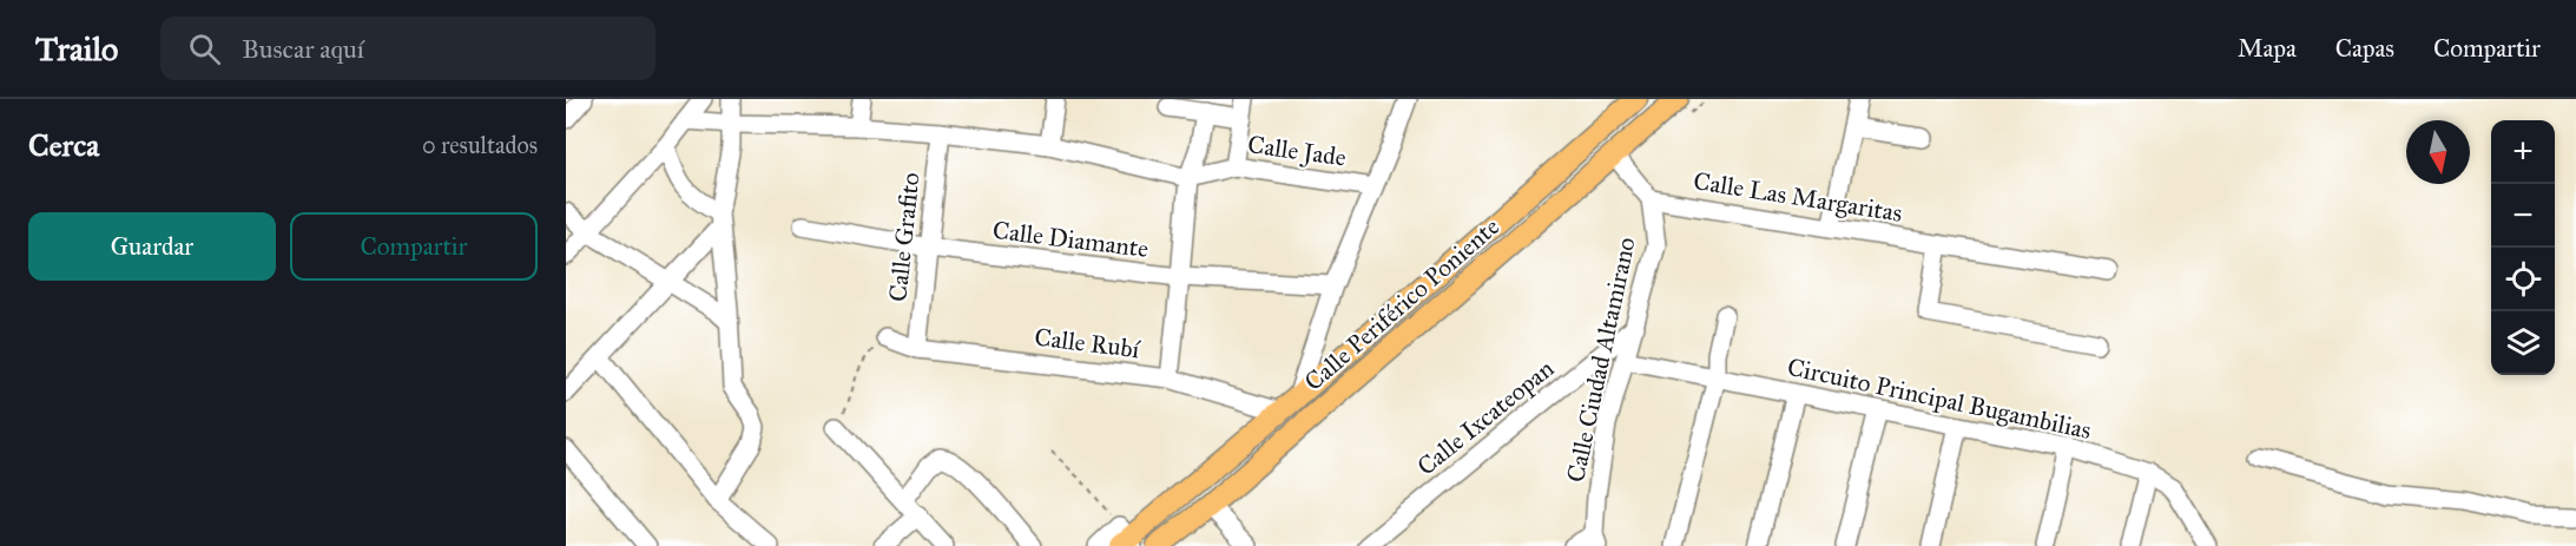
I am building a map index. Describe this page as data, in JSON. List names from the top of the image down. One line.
{"streets":{"main road":["Calle Periférico Poniente"],"street":["Calle Jade","Calle Las Margaritas","Calle Grafito","Calle Diamante","Calle Rubí","Calle Ciudad Altamirano","Circuito Principal Bugambilias","Calle Ixcateopan"]},"crossings":[["Calle Jade","Calle Grafito"],["Calle Las Margaritas","Calle Ciudad Altamirano"],["Calle Grafito","Calle Diamante"],["Calle Grafito","Calle Rubí"],["Calle Periférico Poniente","Calle Rubí"],["Calle Ciudad Altamirano","Circuito Principal Bugambilias"],["Calle Ciudad Altamirano","Calle Ixcateopan"]],"north":"bottom","page":{"header":"Trailo","search":"Buscar aquí","nav":["Mapa","Capas","Compartir"],"heading":["Cerca","0 resultados"],"map_buttons":["+","−"],"buttons":["Guardar","Compartir"]}}
